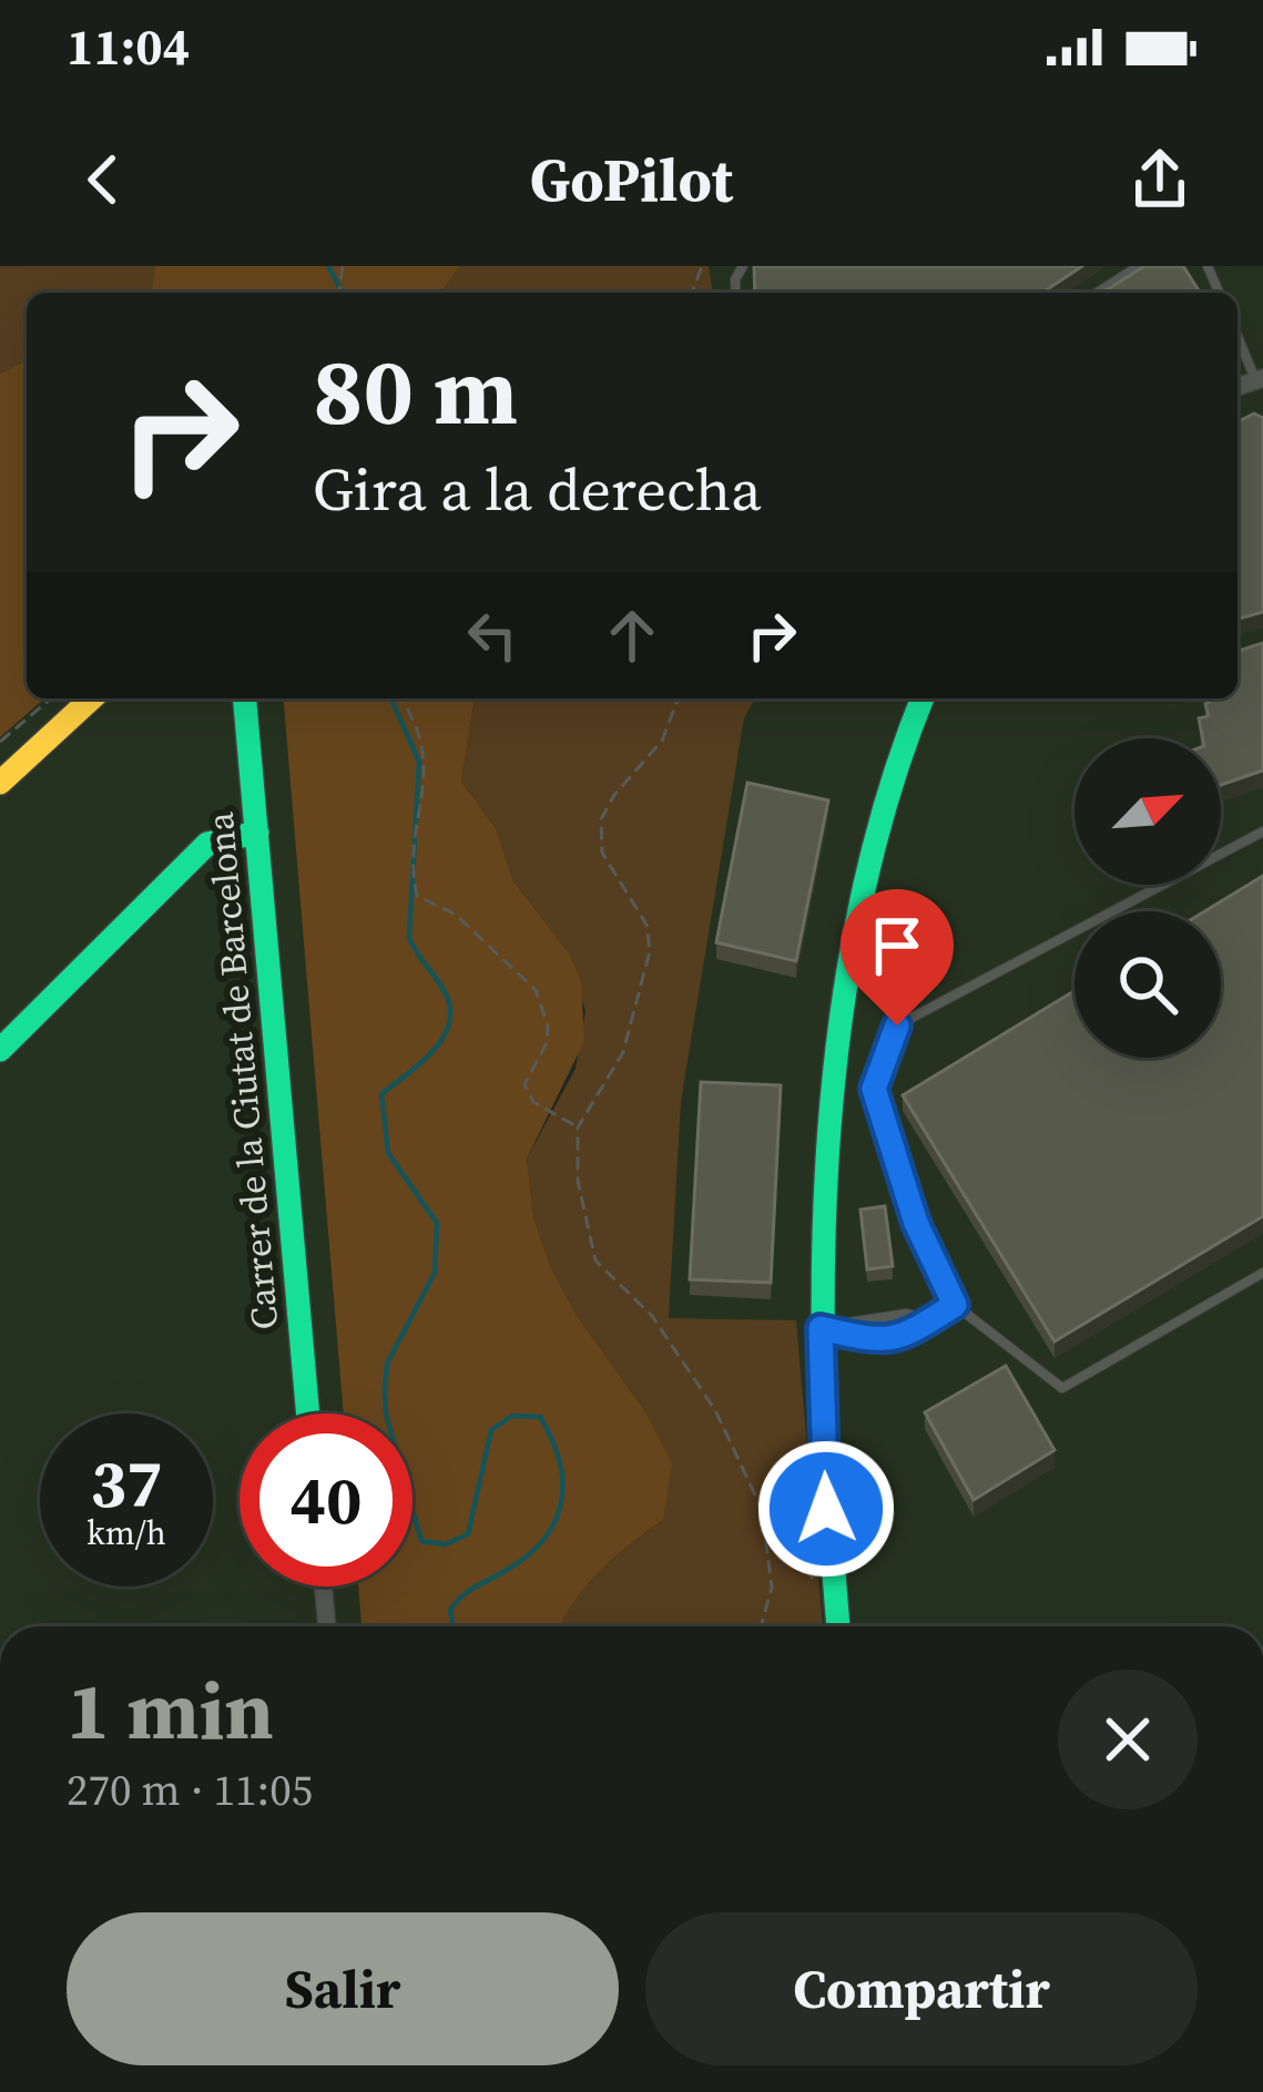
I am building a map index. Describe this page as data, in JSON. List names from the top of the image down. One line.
{"streets":{"street":["Carrer de la Ciutat de Barcelona"]},"north":"top right","page":{"status":"11:04","header":"GoPilot","turn":["80 m","Gira a la derecha"],"speed":"37 km/h","limit":"40","heading":["1 min","270 m · 11:05"],"buttons":["Salir","Compartir"]}}
